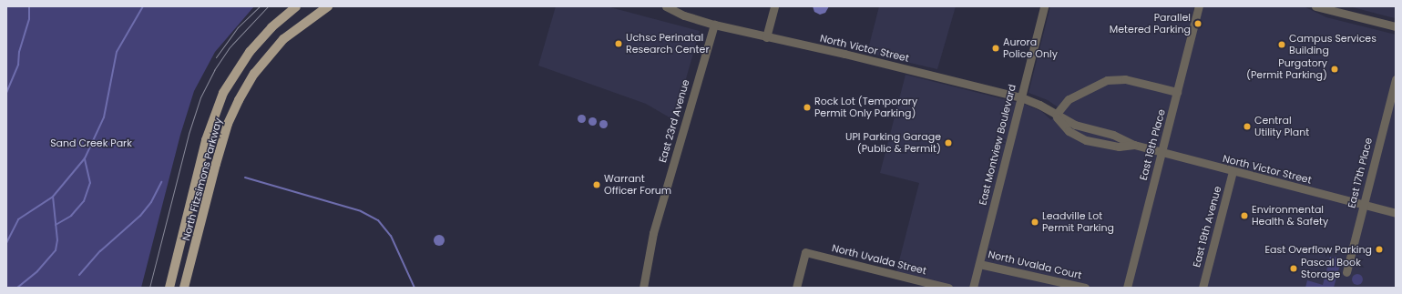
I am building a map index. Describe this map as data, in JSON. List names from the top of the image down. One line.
{"streets":{"main road":["North Fitzsimons Parkway"],"street":["North Victor Street","East 23rd Avenue","East Montview Boulevard","East 19th Place","East 17th Place","East 19th Avenue","North Uvalda Street","North Uvalda Court"]},"crossings":[["North Victor Street","East 23rd Avenue"],["North Victor Street","East Montview Boulevard"],["North Victor Street","East 19th Place"],["North Victor Street","East 17th Place"],["North Victor Street","East 19th Avenue"],["East Montview Boulevard","North Uvalda Court"]],"parks":["Sand Creek Park"],"places":["Parallel Metered Parking","Uchsc Perinatal Research Center","Campus Services Building","Aurora Police Only","Purgatory (Permit Parking)","Rock Lot (Temporary Permit Only Parking)","Central Utility Plant","UPI Parking Garage (Public & Permit)","Warrant Officer Forum","Environmental Health & Safety","Leadville Lot Permit Parking","East Overflow Parking","Pascal Book Storage"]}
